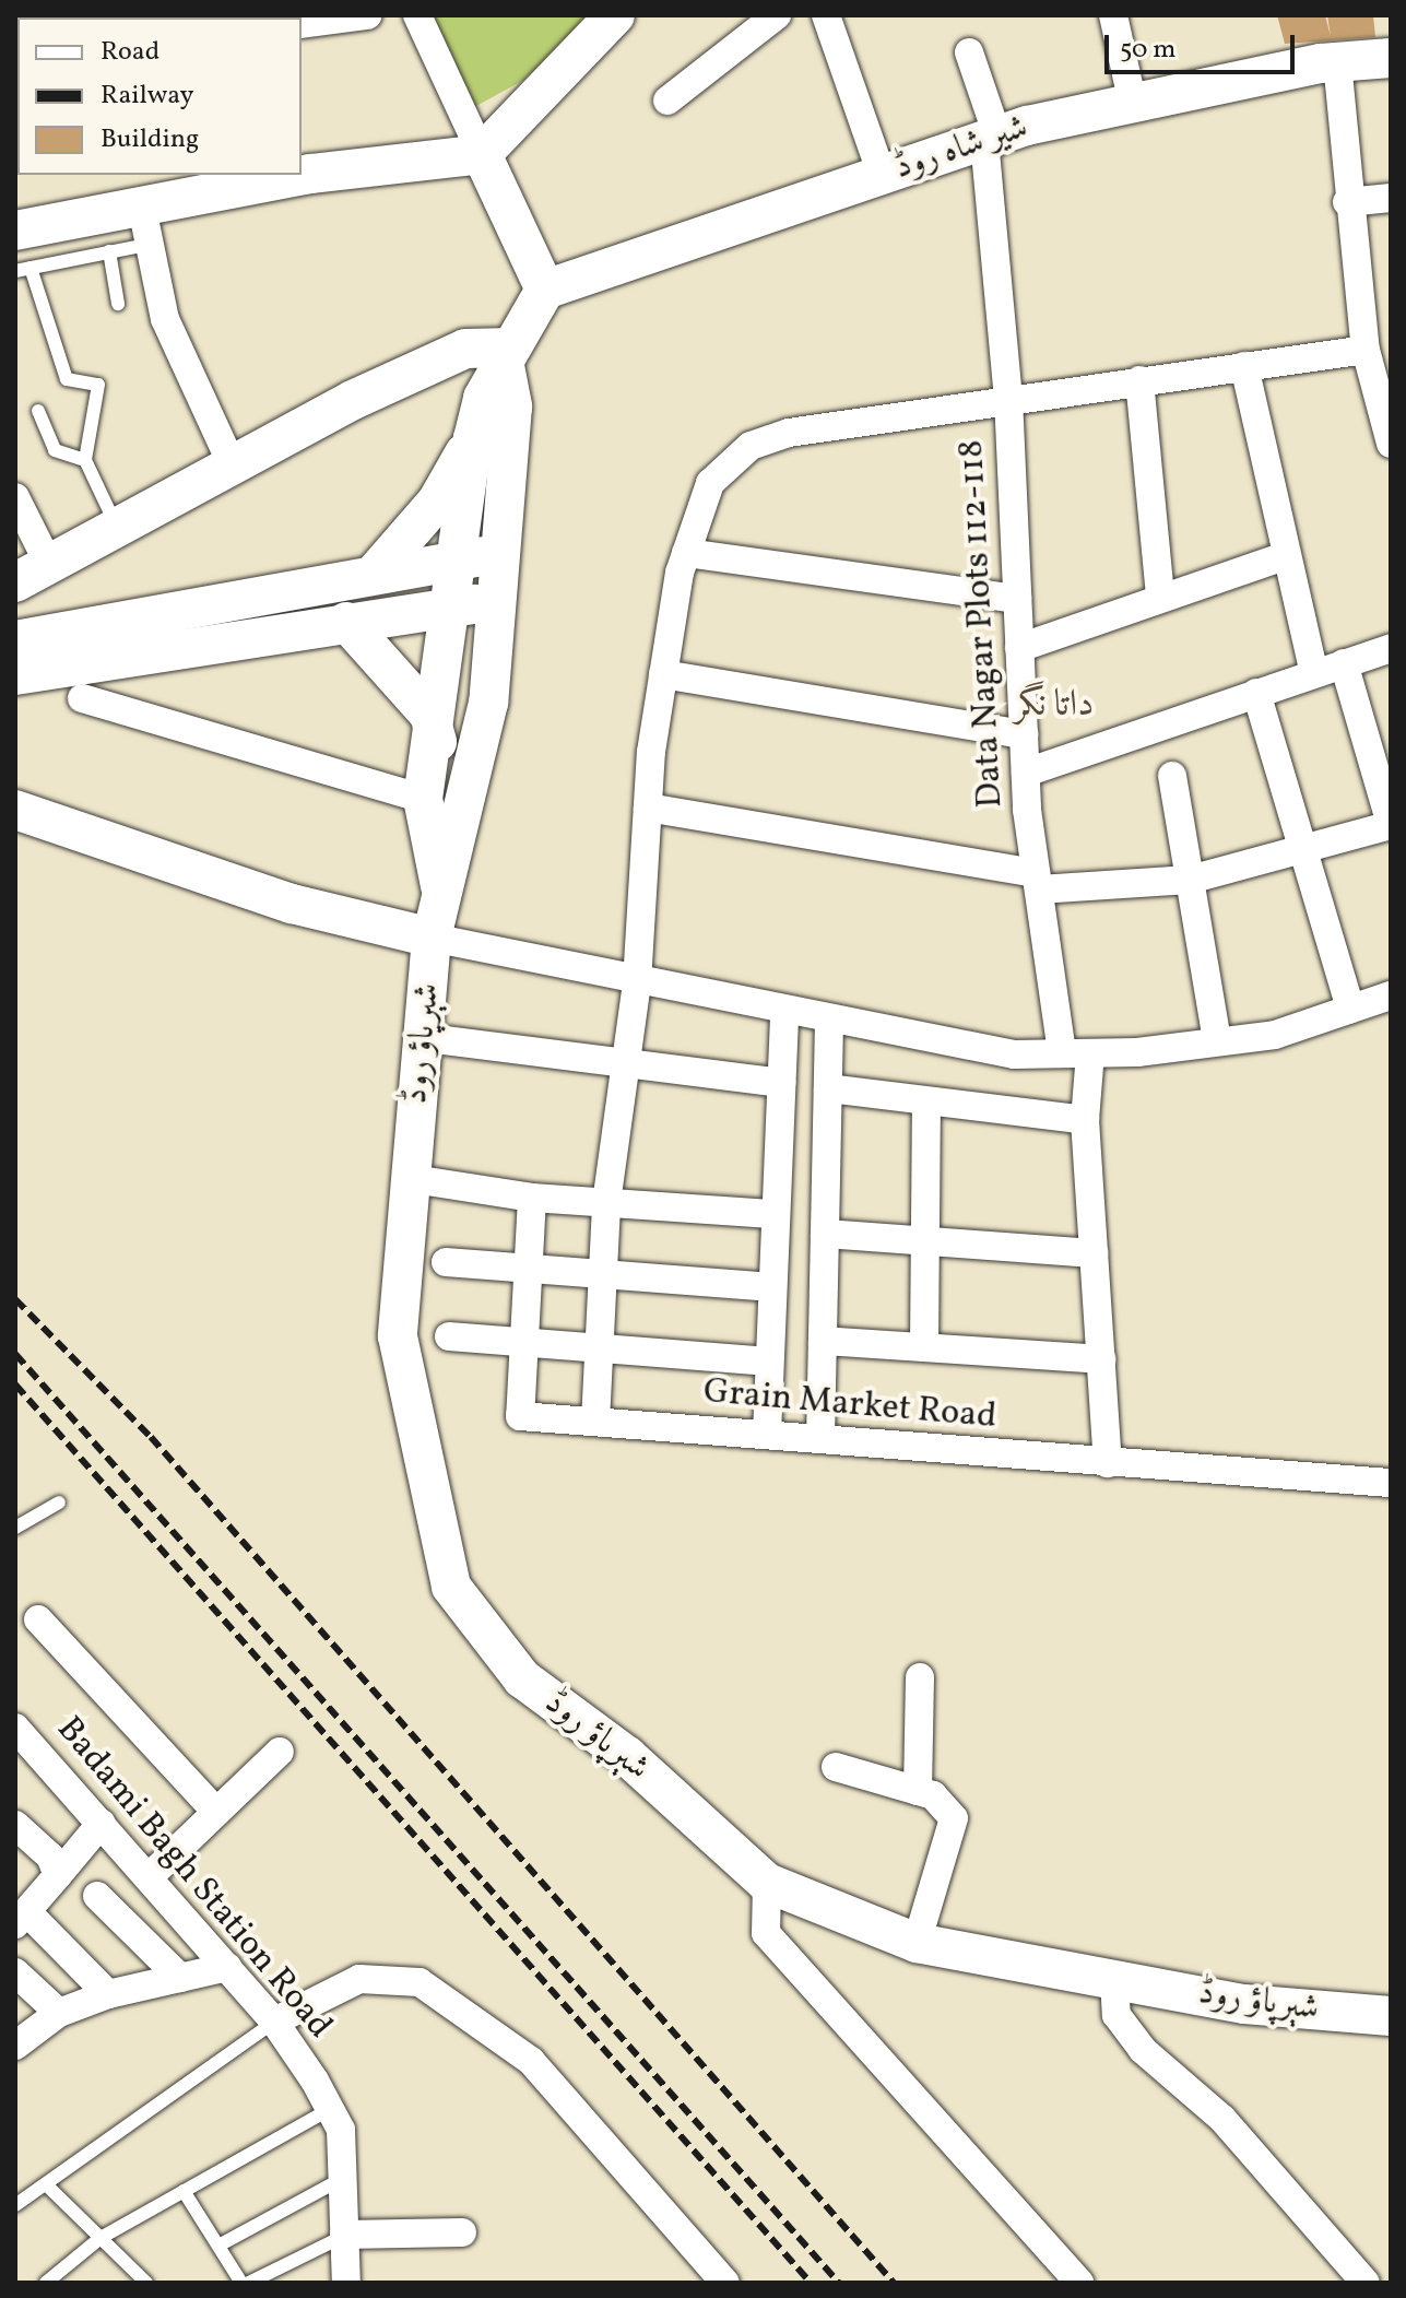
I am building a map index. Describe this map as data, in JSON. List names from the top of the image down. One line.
{"streets":{"main road":["شیر شاہ روڈ","شېرپاؤ روڈ"],"street":["Data Nagar Plots 112-118","Grain Market Road","Badami Bagh Station Road"]},"crossings":[["شیر شاہ روڈ","Data Nagar Plots 112-118"],["Data Nagar Plots 112-118","Grain Market Road"]],"districts":["داتا نگر"],"legend":["Road","Railway","Building"],"scale_bar":"50 m"}
